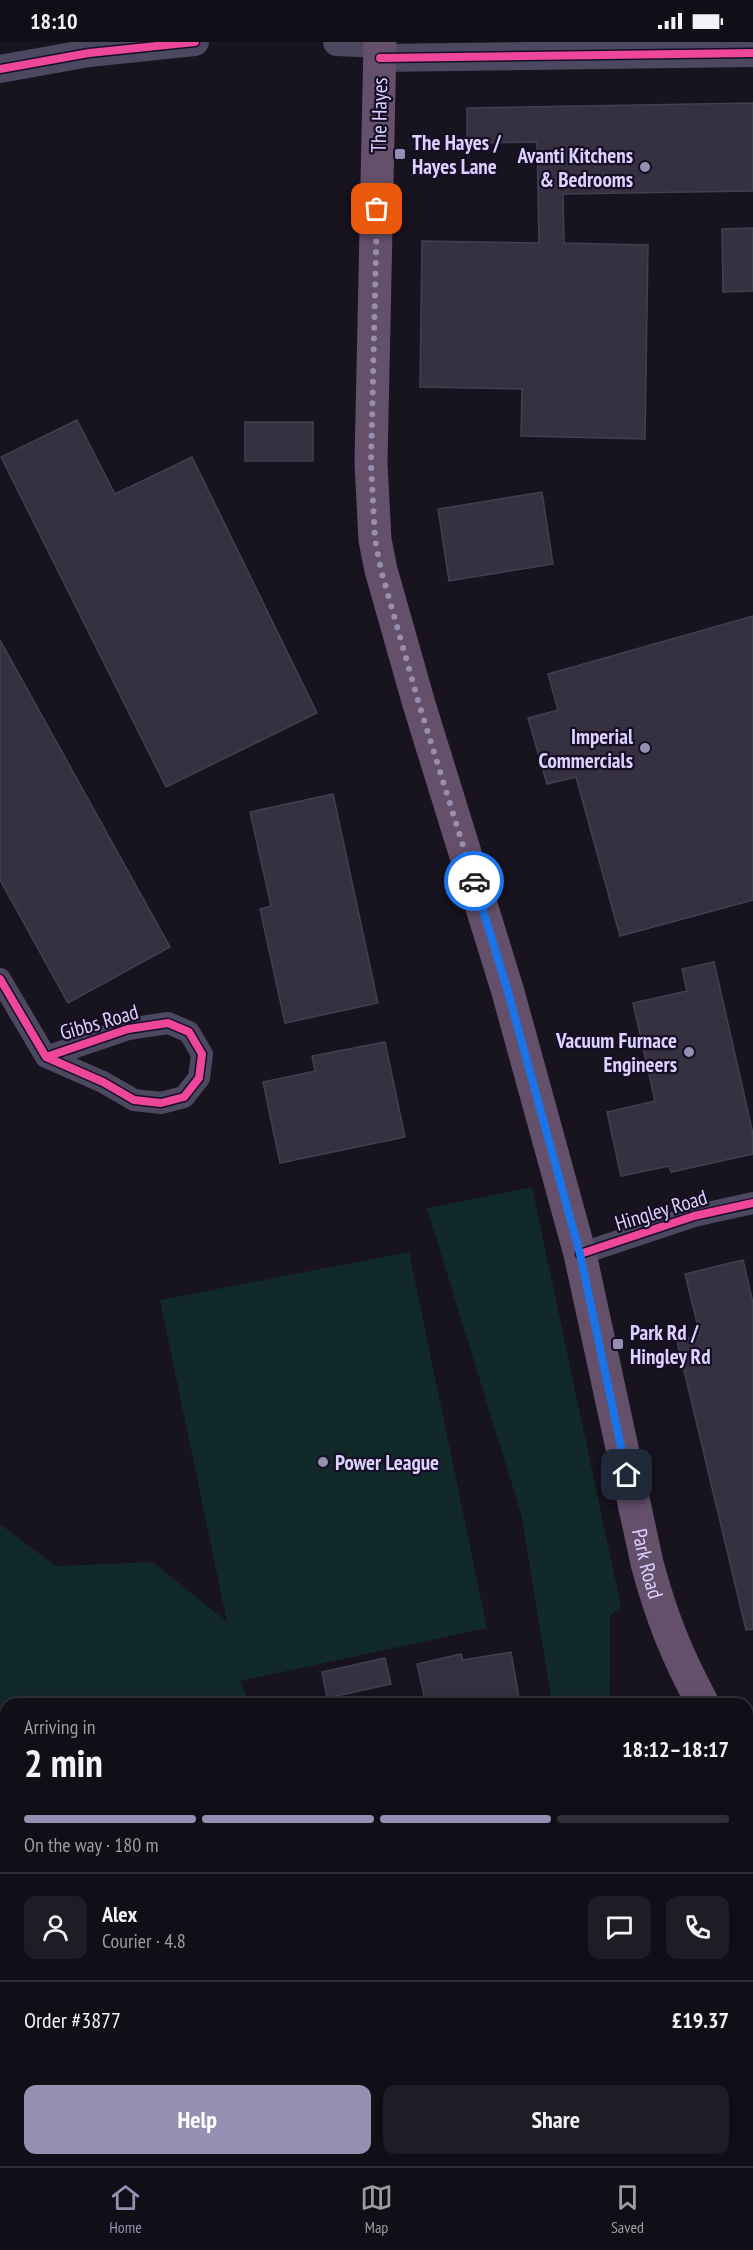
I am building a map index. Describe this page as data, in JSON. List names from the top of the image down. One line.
{"streets":{"highway":["The Hayes","Park Road"],"street":["Gibbs Road","Hingley Road"]},"crossings":[["The Hayes","Park Road"],["Hingley Road","Park Road"]],"places":{"transit":["The Hayes / Hayes Lane","Park Rd / Hingley Rd"],"other":["Avanti Kitchens & Bedrooms","Imperial Commercials","Vacuum Furnace Engineers","Power League"]},"page":{"status":"18:10","heading":["2 min","Arriving in","18:12–18:17"],"panel":["Alex","Courier · 4.8","Order #3877","£19.37"],"bar":"On the way · 180 m","buttons":["Help","Share"],"tabs":["Home","Map","Saved"]}}
